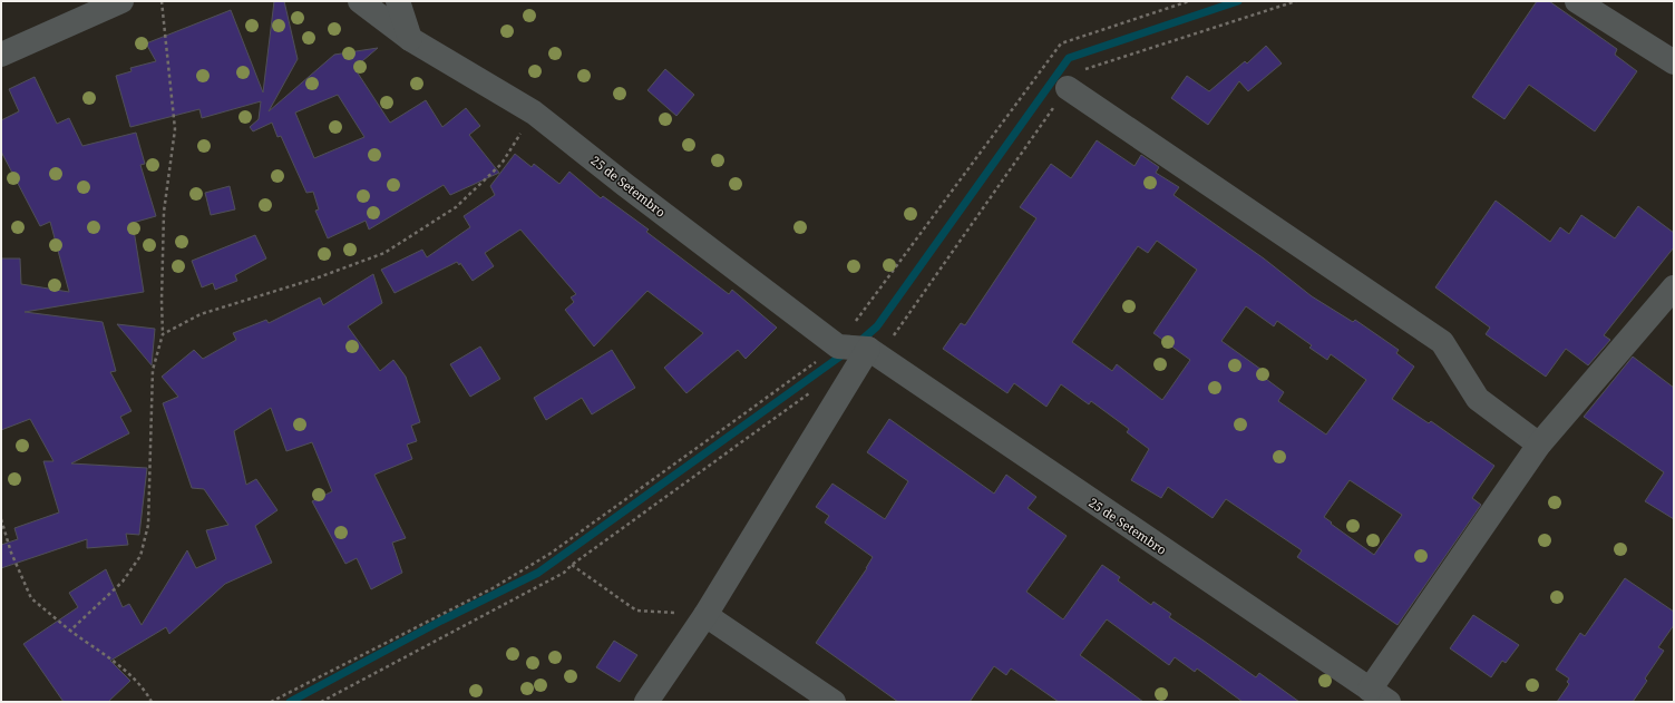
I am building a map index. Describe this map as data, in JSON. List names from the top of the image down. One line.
{"streets":{"street":["25 de Setembro"]}}
